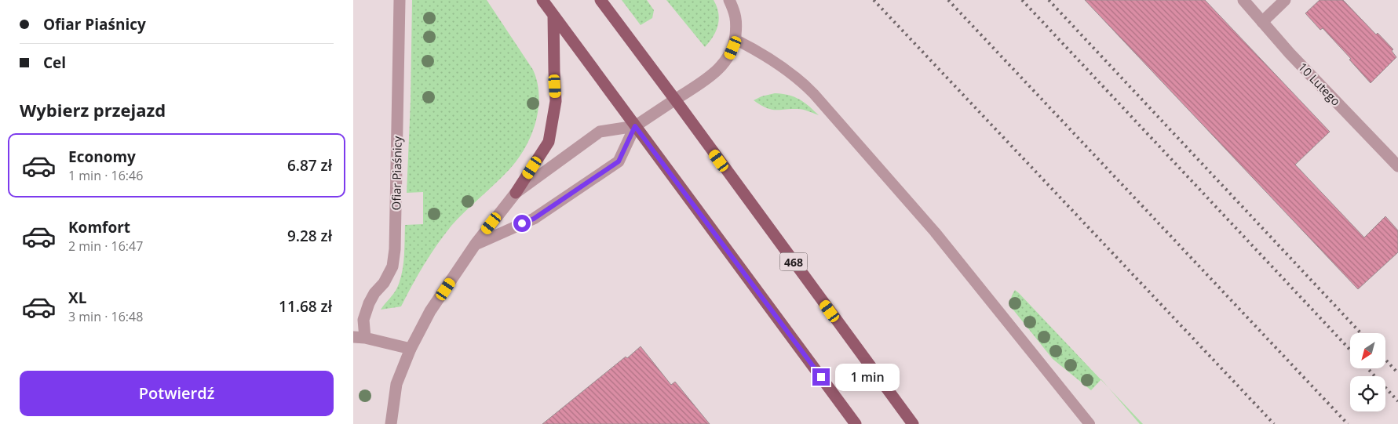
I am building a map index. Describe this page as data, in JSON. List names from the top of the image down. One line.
{"streets":{"main road":["468"],"street":["10 Lutego","Ofiar Piaśnicy"]},"north":"bottom left","page":{"banner":["Ofiar Piaśnicy","Cel"],"heading":"Wybierz przejazd","list":[{"name":"Economy","note":"1 min · 16:46","value":"6.87 zł"},{"name":"Komfort","note":"2 min · 16:47","value":"9.28 zł"},{"name":"XL","note":"3 min · 16:48","value":"11.68 zł"}],"buttons":"Potwierdź","bubble":"1 min"}}
